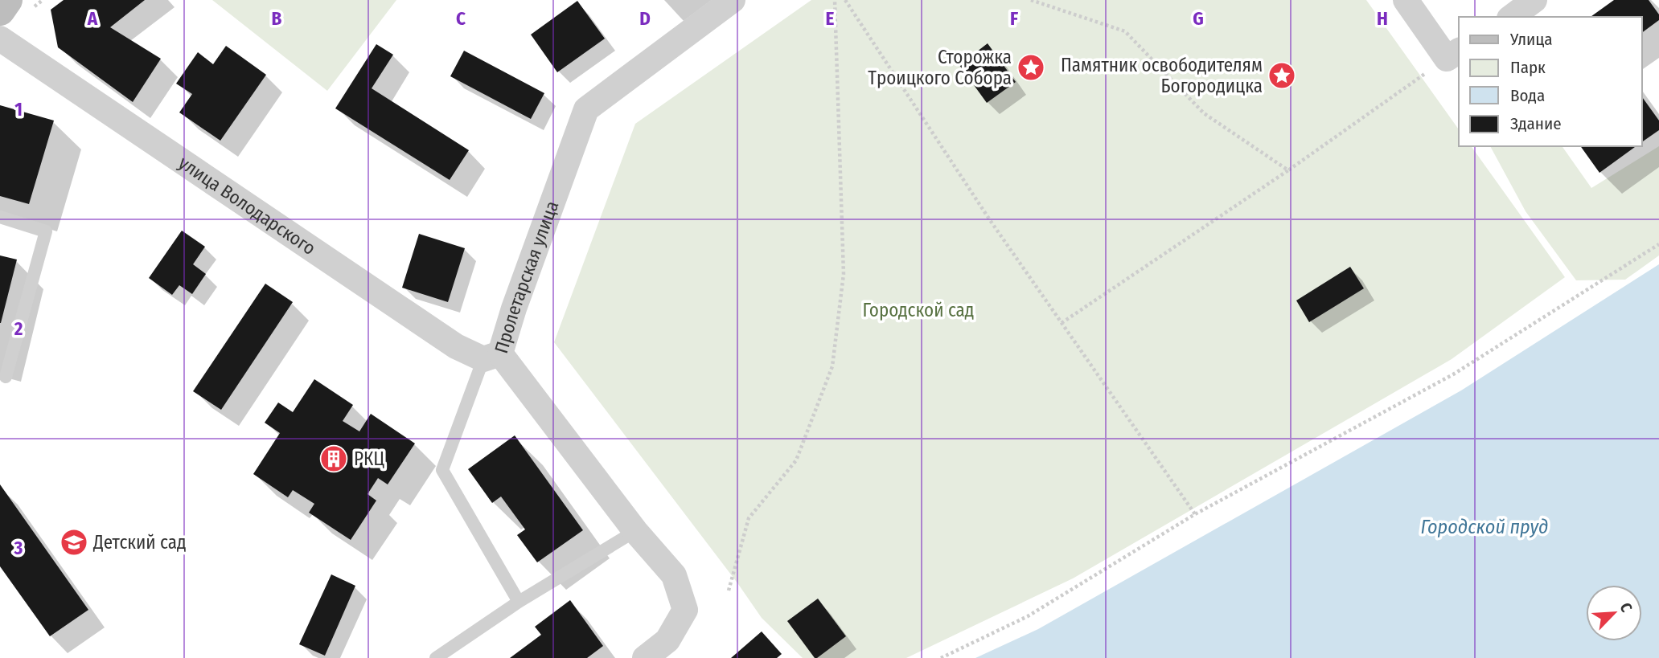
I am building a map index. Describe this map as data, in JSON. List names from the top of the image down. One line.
{"streets":{"street":["улица Володарского","Пролетарская улица"]},"crossings":[["улица Володарского","Пролетарская улица"]],"water":["Городской пруд"],"parks":["Городской сад"],"places":{"place":["Сторожка Троицкого Собора","Памятник освободителям Богородицка"],"building":["РКЦ"],"school or university":["Детский сад"]},"legend":["Улица","Парк","Вода","Здание"],"north":"top right","grid":{"columns":["A","B","C","D","E","F","G","H"],"rows":["1","2","3"]}}
